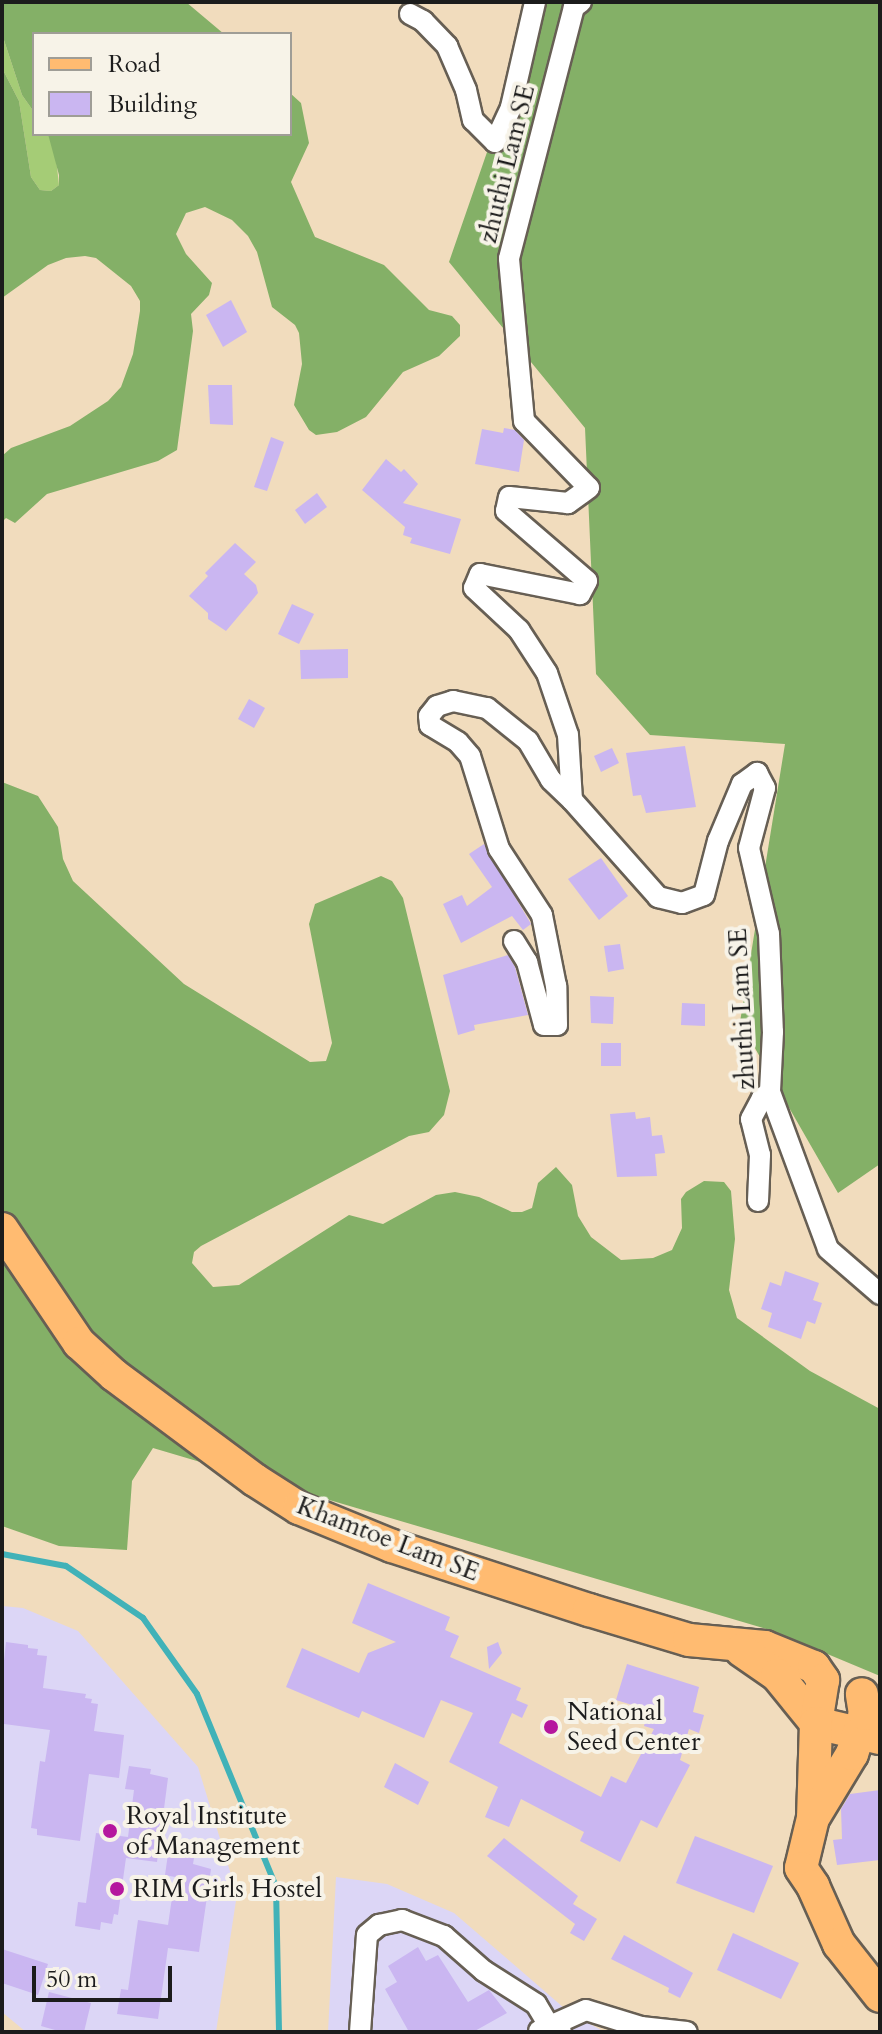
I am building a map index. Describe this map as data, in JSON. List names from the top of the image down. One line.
{"streets":{"main road":["Khamtoe Lam SE"],"street":["zhuthi Lam SE"]},"places":["National Seed Center","Royal Institute of Management","RIM Girls Hostel"],"legend":["Road","Building"],"scale_bar":"50 m"}
